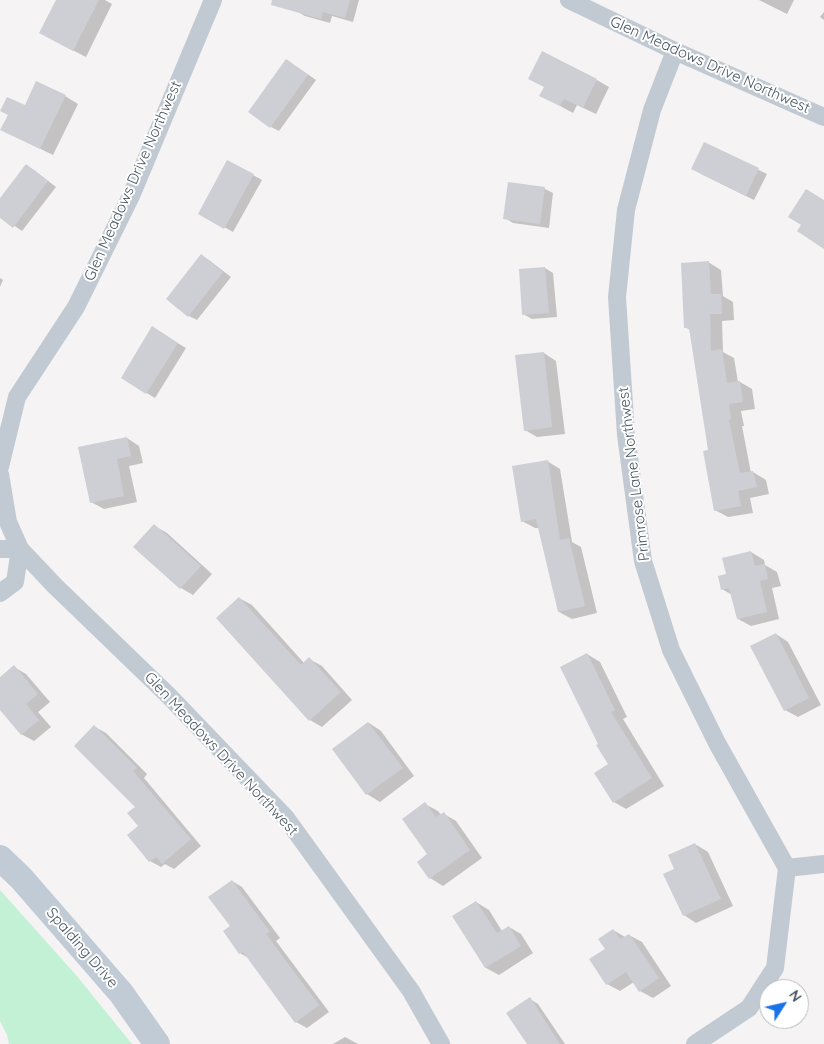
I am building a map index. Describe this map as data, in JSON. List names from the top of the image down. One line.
{"streets":{"main road":["Spalding Drive"],"street":["Glen Meadows Drive Northwest","Primrose Lane Northwest"]},"crossings":[["Glen Meadows Drive Northwest","Primrose Lane Northwest"]],"north":"top right"}
